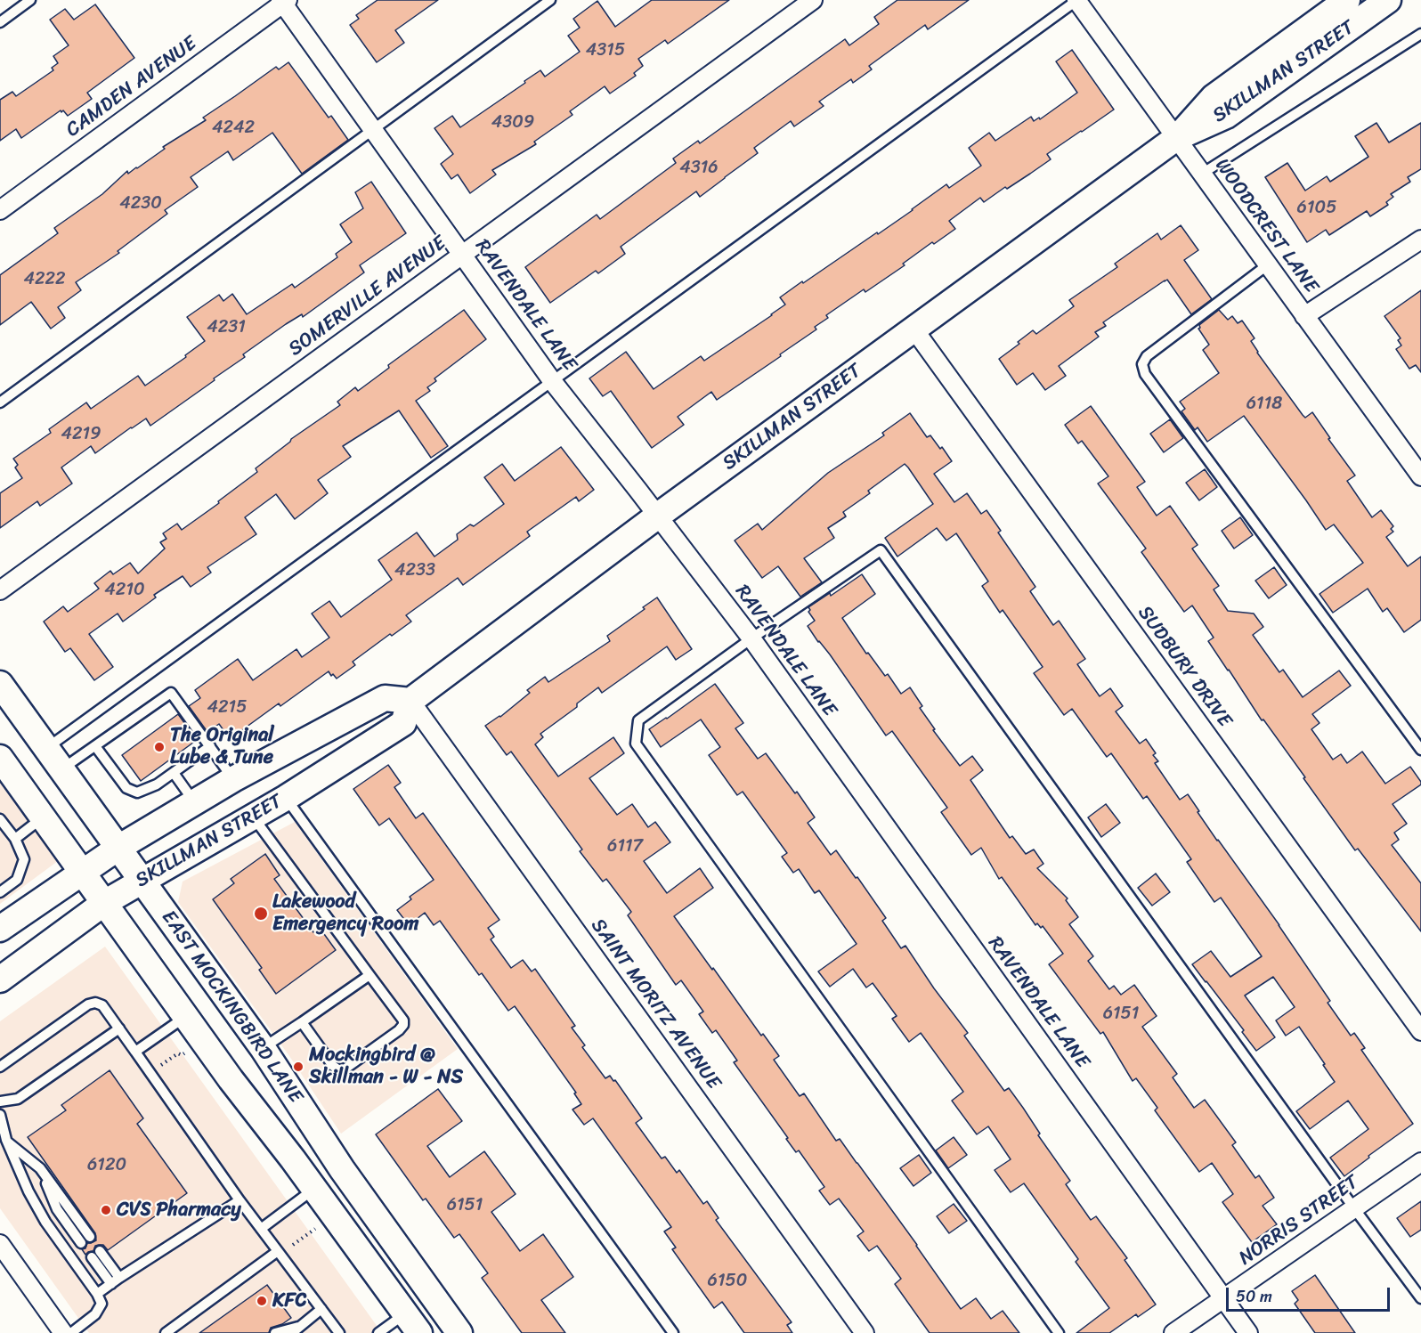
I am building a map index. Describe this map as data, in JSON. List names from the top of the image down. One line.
{"streets":{"main road":["SKILLMAN STREET","EAST MOCKINGBIRD LANE"],"street":["CAMDEN AVENUE","WOODCREST LANE","SOMERVILLE AVENUE","RAVENDALE LANE","SUDBURY DRIVE","SAINT MORITZ AVENUE","NORRIS STREET"]},"crossings":[["SKILLMAN STREET","WOODCREST LANE"],["SKILLMAN STREET","RAVENDALE LANE"],["SKILLMAN STREET","SUDBURY DRIVE"],["SKILLMAN STREET","SAINT MORITZ AVENUE"],["SKILLMAN STREET","EAST MOCKINGBIRD LANE"],["CAMDEN AVENUE","RAVENDALE LANE"],["SOMERVILLE AVENUE","RAVENDALE LANE"],["RAVENDALE LANE","NORRIS STREET"]],"places":["The Original Lube & Tune","Lakewood Emergency Room","Mockingbird @ Skillman - W - NS","CVS Pharmacy","KFC"],"house_numbers":["4315","4309","4242","4316","4230","6105","4222","4231","6118","4219","4233","4210","4215","6117","6151","6120","6151","6150"],"scale_bar":"50 m"}
